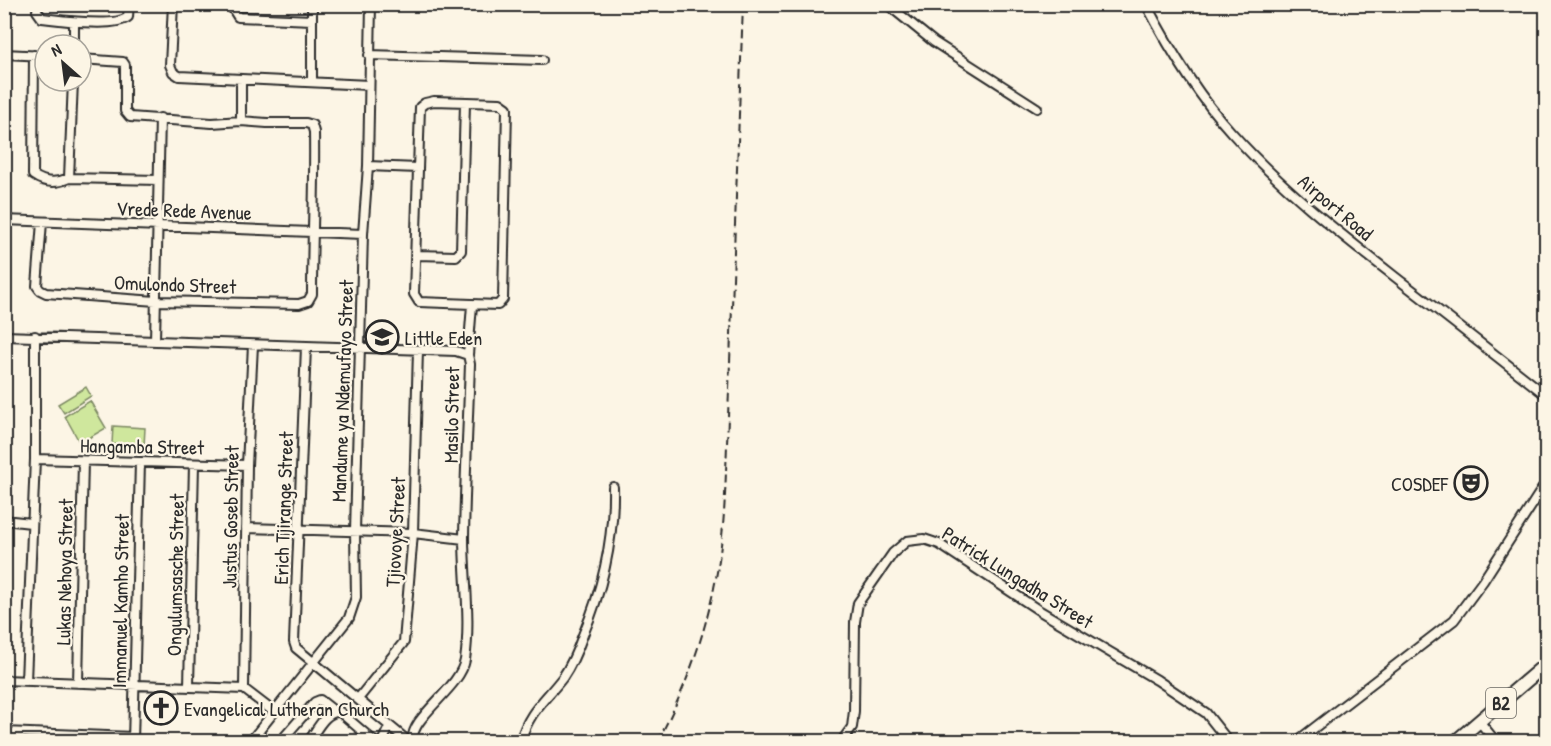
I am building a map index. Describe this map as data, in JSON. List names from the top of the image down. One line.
{"streets":{"highway":["B2"],"street":["Airport Road","Vrede Rede Avenue","Omulondo Street","Mandume ya Ndemufayo Street","Masilo Street","Hangamba Street","Erich Tjirange Street","Justus Goseb Street","Tjiovoye Street","Lukas Nehoya Street","Ongulumsasche Street","Patrick Lungadha Street","Immanuel Kamho Street"]},"crossings":[["Vrede Rede Avenue","Omulondo Street"],["Vrede Rede Avenue","Mandume ya Ndemufayo Street"],["Mandume ya Ndemufayo Street","Masilo Street"],["Mandume ya Ndemufayo Street","Erich Tjirange Street"],["Masilo Street","Erich Tjirange Street"],["Masilo Street","Justus Goseb Street"],["Masilo Street","Tjiovoye Street"],["Hangamba Street","Justus Goseb Street"],["Hangamba Street","Lukas Nehoya Street"],["Hangamba Street","Ongulumsasche Street"],["Hangamba Street","Immanuel Kamho Street"],["Erich Tjirange Street","Tjiovoye Street"]],"places":{"school or university":["Little Eden"],"theatre":["COSDEF"],"church":["Evangelical Lutheran Church"]},"north":"top left"}
